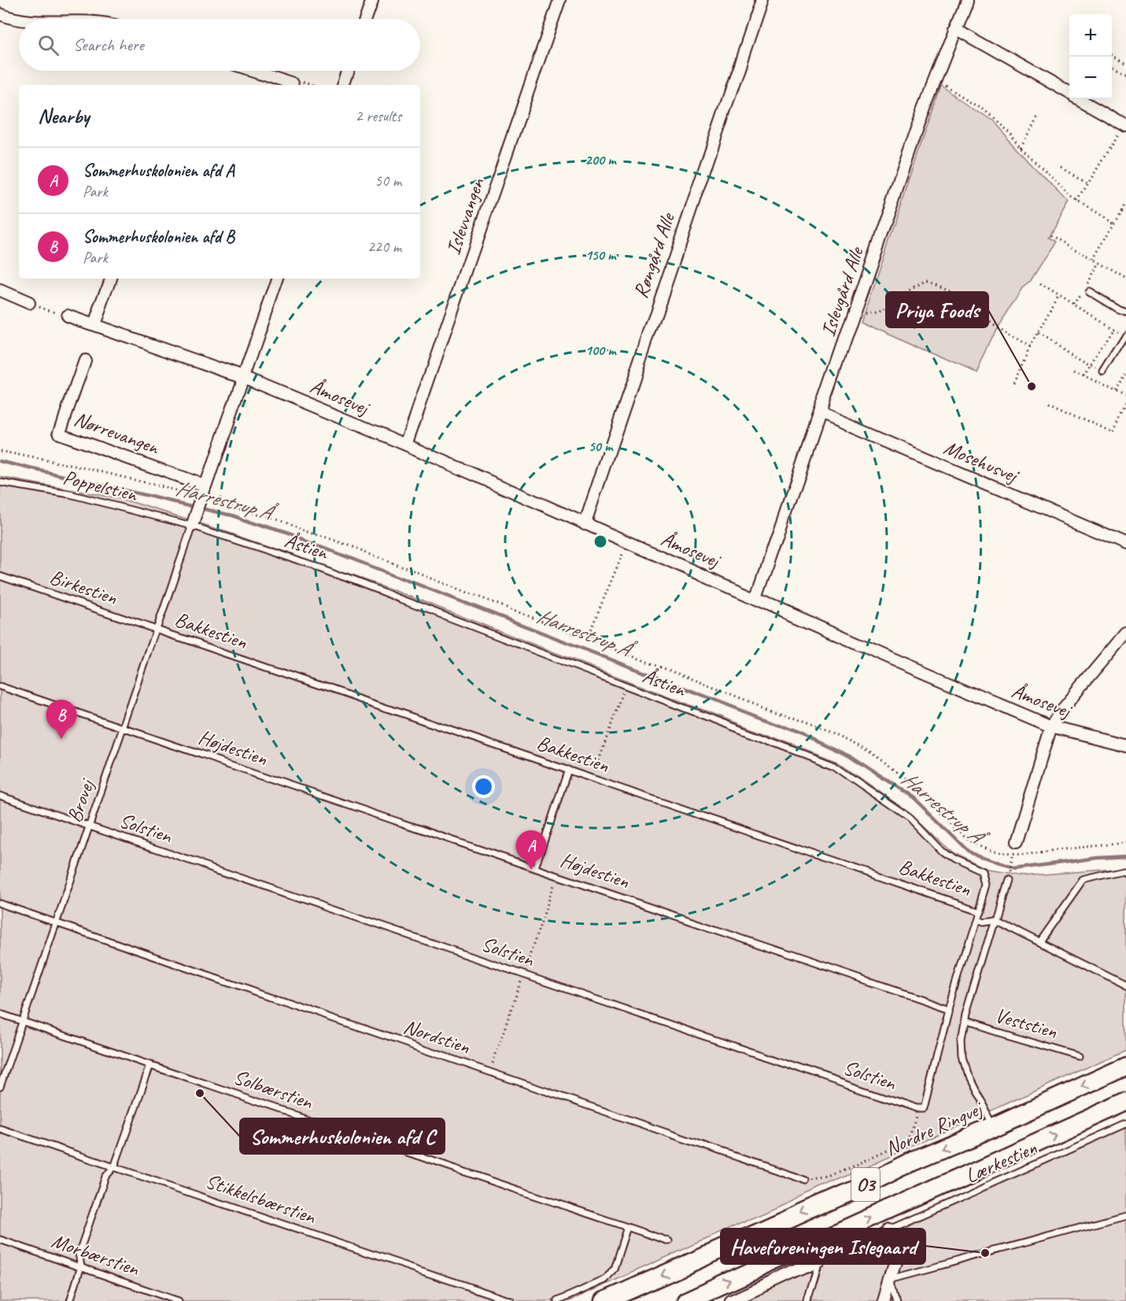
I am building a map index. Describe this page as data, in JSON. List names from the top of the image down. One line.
{"streets":{"main road":["Nordre Ringvej","O3"],"street":["Islevvangen","Røngård Alle","Islevgård Alle","Åmosevej","Nørrevangen","Mosehusvej"],"lane":["Poppelstien","Åstien","Birkestien","Bakkestien","Højdestien","Brovej","Solstien","Veststien","Nordstien","Solbærstien","Lærkestien","Stikkelsbærstien","Morbærstien"]},"crossings":[["Islevvangen","Åmosevej"],["Røngård Alle","Åmosevej"],["Islevgård Alle","Åmosevej"],["Islevgård Alle","Mosehusvej"],["Poppelstien","Åstien"],["Poppelstien","Brovej"],["Åstien","Bakkestien"],["Åstien","Brovej"],["Birkestien","Bakkestien"],["Birkestien","Brovej"],["Bakkestien","Brovej"],["Højdestien","Brovej"],["Brovej","Solstien"],["Brovej","Nordstien"],["Brovej","Solbærstien"],["Veststien","Nordre Ringvej"]],"water":["Harrestrup Å"],"places":["Priya Foods","Sommerhuskolonien afd C","Haveforeningen Islegaard"],"page":{"map_buttons":["+","−"],"search":"Search here","heading":["Nearby","2 results"],"list":[{"mark":"A","name":"Sommerhuskolonien afd A","note":"Park","value":"50 m"},{"mark":"B","name":"Sommerhuskolonien afd B","note":"Park","value":"220 m"}],"pins":["B","A"]},"rings":["200 m","150 m","100 m","50 m"]}
